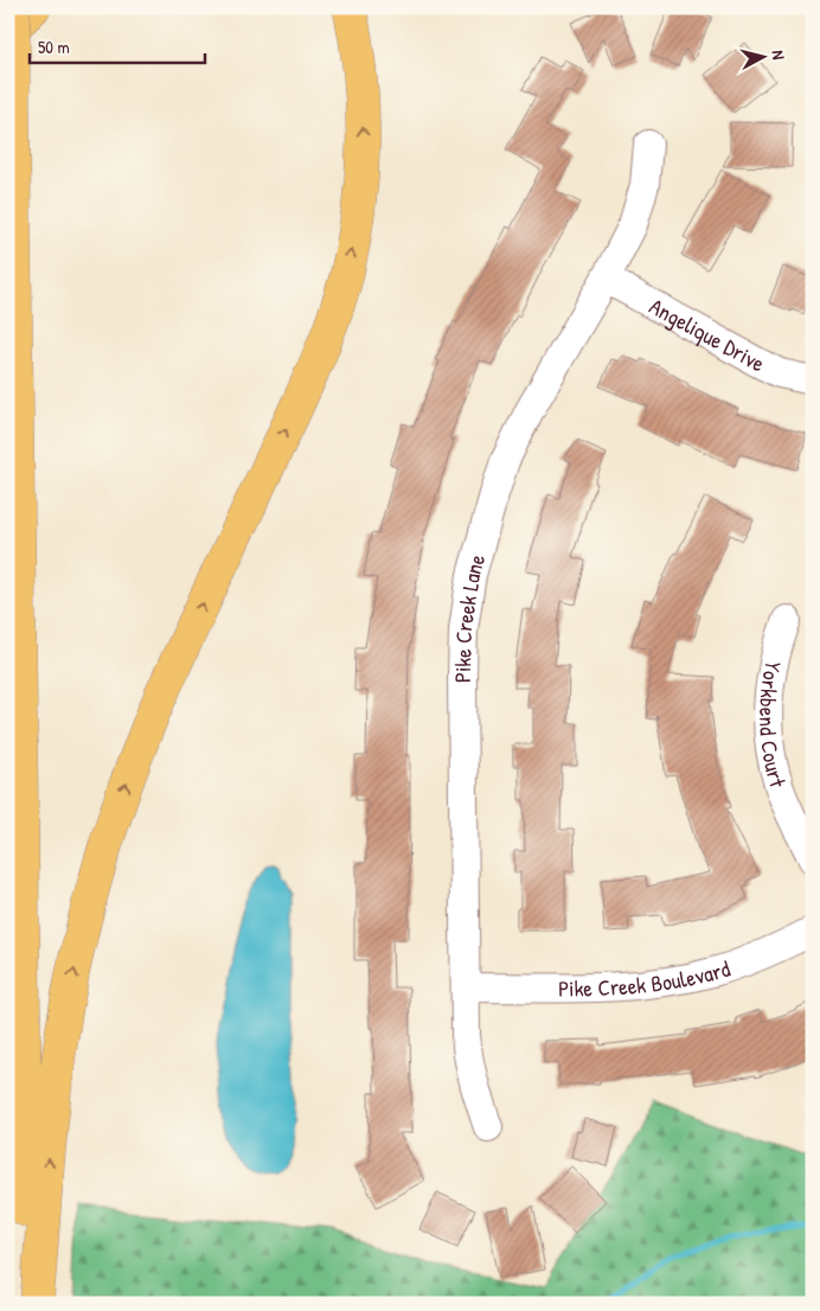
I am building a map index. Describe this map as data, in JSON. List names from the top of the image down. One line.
{"streets":{"street":["Angelique Drive","Pike Creek Lane","Yorkbend Court","Pike Creek Boulevard"]},"crossings":[["Angelique Drive","Pike Creek Lane"],["Pike Creek Lane","Pike Creek Boulevard"]],"scale_bar":"50 m","north":"right"}
